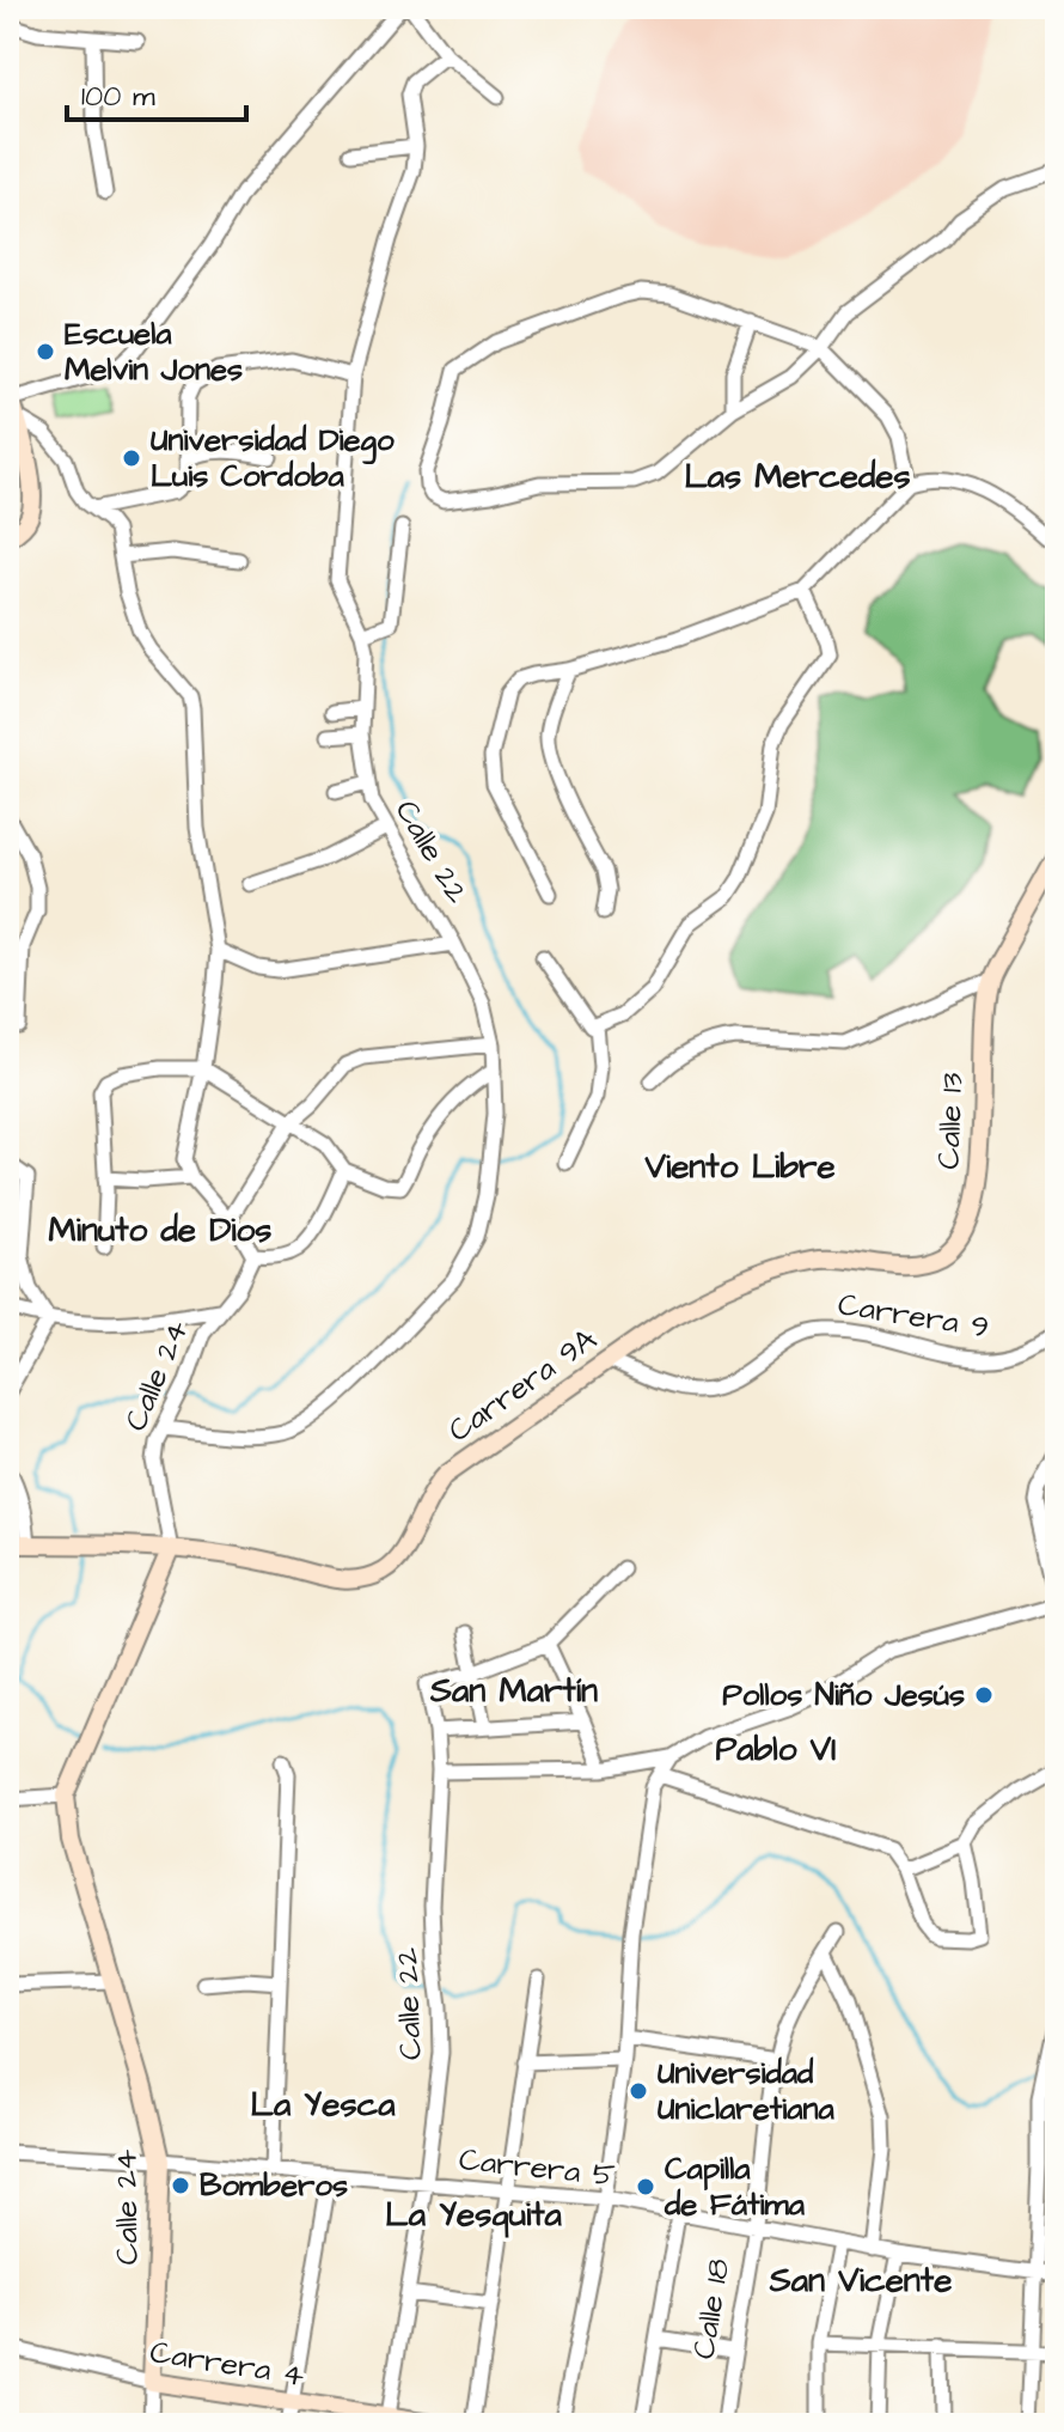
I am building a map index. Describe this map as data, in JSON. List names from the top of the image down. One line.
{"streets":{"main road":["Calle 13","Calle 24","Carrera 9A","Carrera 4"],"street":["Calle 22","Carrera 9","Carrera 5","Calle 18"]},"crossings":[["Calle 22","Calle 24"],["Calle 22","Carrera 5"],["Calle 22","Carrera 4"],["Calle 13","Carrera 9A"],["Carrera 9","Carrera 9A"],["Calle 24","Carrera 9A"],["Calle 24","Carrera 5"],["Calle 24","Carrera 4"],["Carrera 5","Calle 18"]],"districts":["Las Mercedes","Viento Libre","Minuto de Dios","San Martín","Pablo VI","La Yesca","La Yesquita","San Vicente"],"places":["Escuela Melvin Jones","Universidad Diego Luis Cordoba","Pollos Niño Jesús","Universidad Uniclaretiana","Bomberos","Capilla de Fátima"],"scale_bar":"100 m"}
